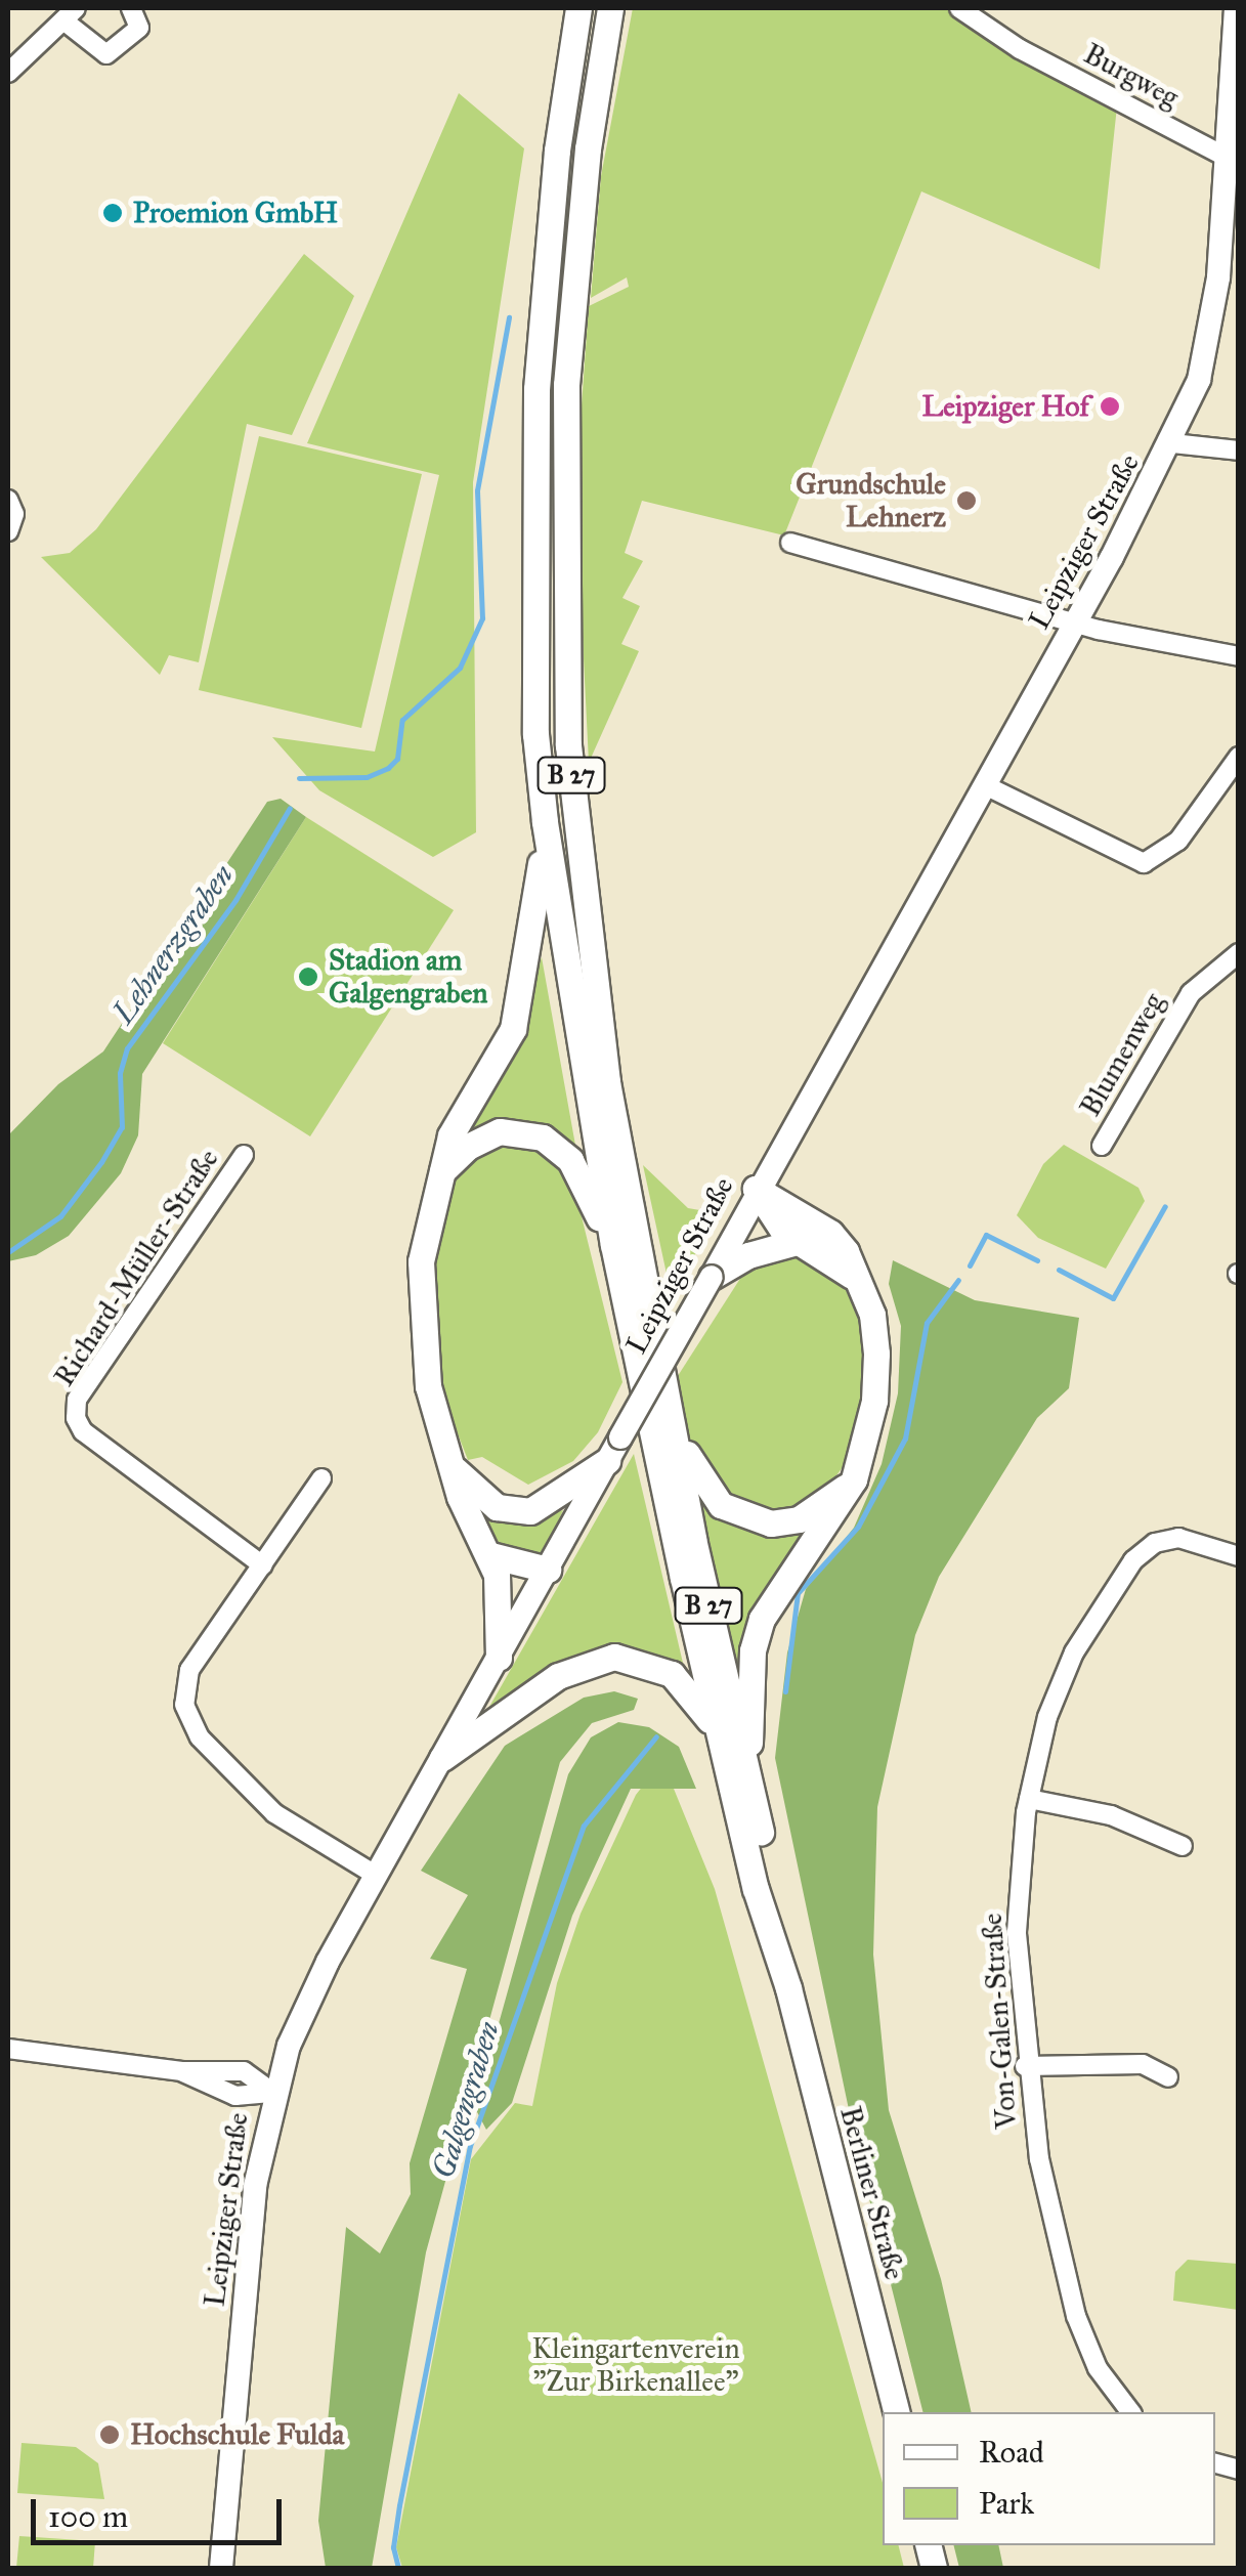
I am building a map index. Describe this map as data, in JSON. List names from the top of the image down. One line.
{"streets":{"highway":["B 27","Berliner Straße"],"main road":["Leipziger Straße"],"street":["Burgweg","Blumenweg","Richard-Müller-Straße","Von-Galen-Straße"]},"crossings":[["Burgweg","Leipziger Straße"],["B 27","Berliner Straße"]],"water":["Lehnerzgraben","Galgengraben"],"parks":["Kleingartenverein \"Zur Birkenallee\""],"places":["Proemion GmbH","Leipziger Hof","Grundschule Lehnerz","Stadion am Galgengraben","Hochschule Fulda"],"legend":["Road","Park"],"scale_bar":"100 m"}
